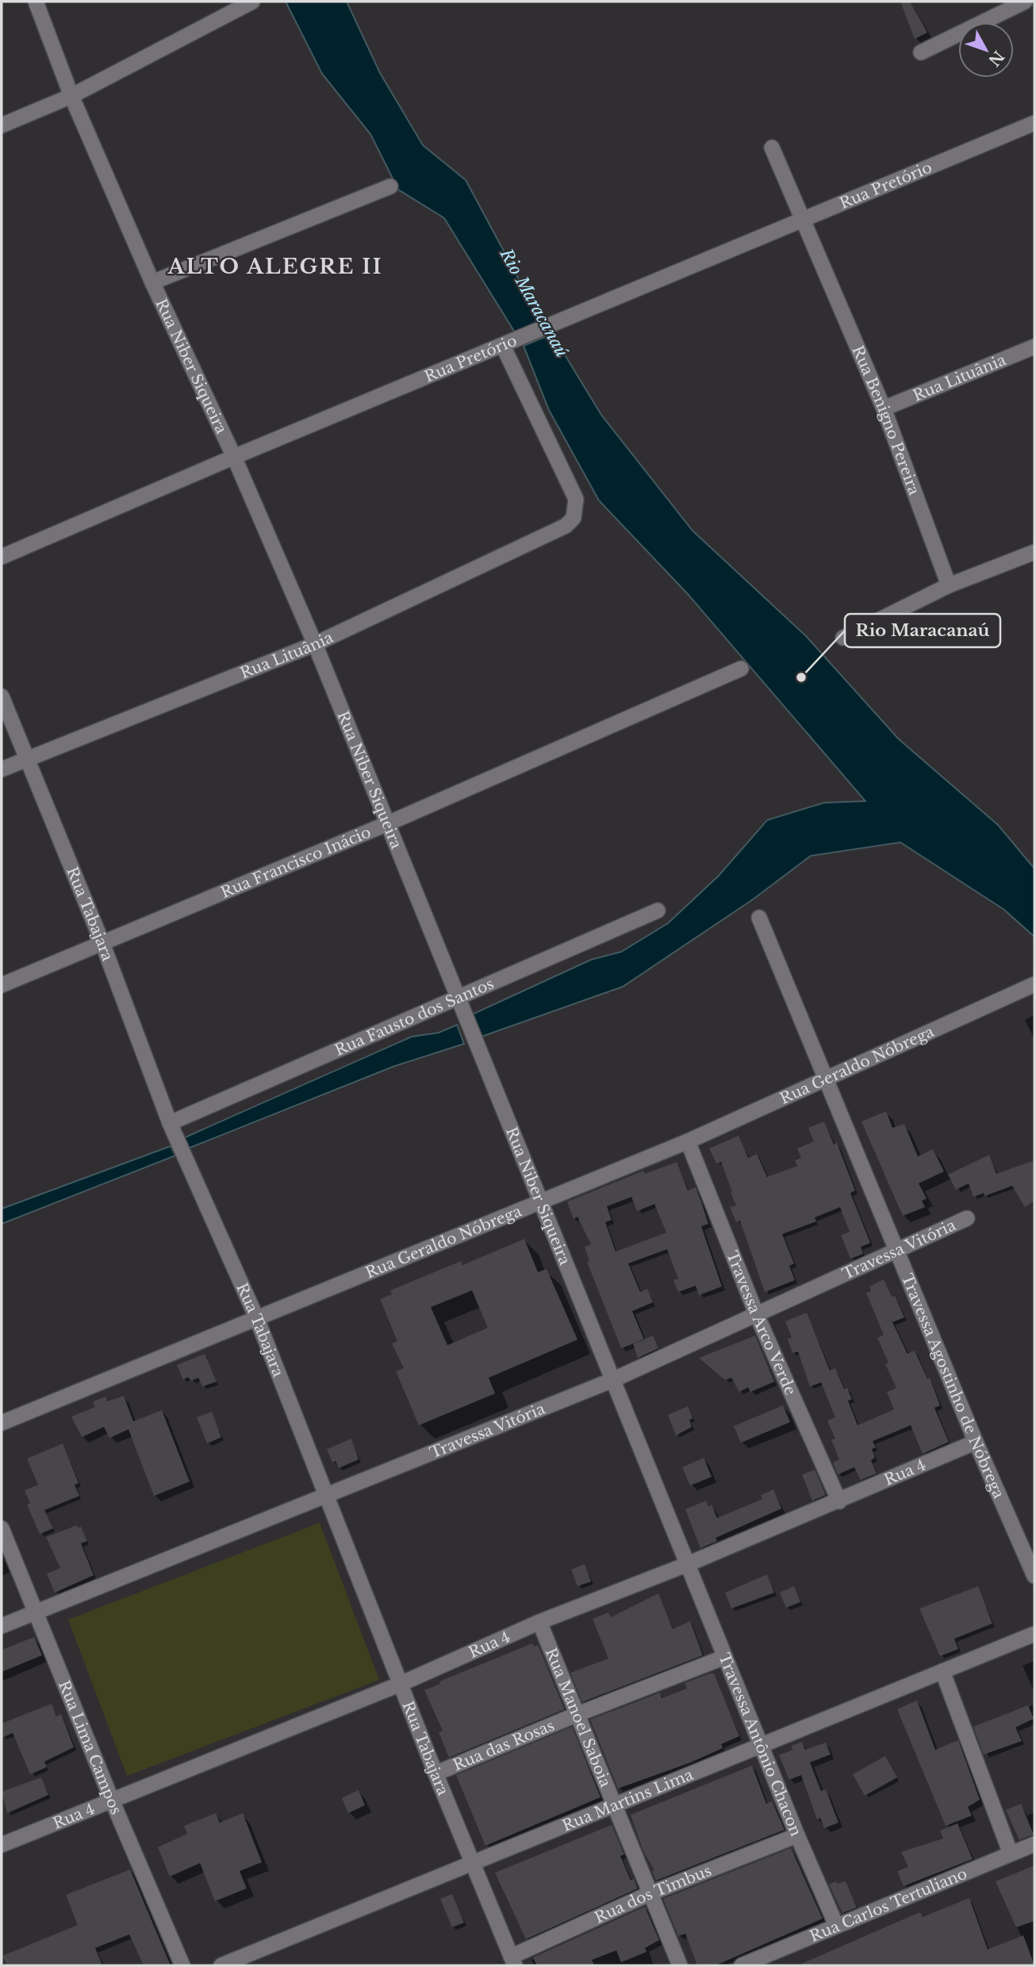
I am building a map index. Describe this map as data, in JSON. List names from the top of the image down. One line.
{"streets":{"street":["Rua Pretório","Rua Niber Siqueira","Rua Lituânia","Rua Benigno Pereira","Rua Francisco Inácio","Rua Tabajara","Rua Fausto dos Santos","Rua Geraldo Nóbrega","Travessa Vitória","Travessa Arco Verde","Travessa Agostinho de Nóbrega","Rua 4","Rua Manoel Saboia","Rua das Rosas","Travessa Antônio Chacon","Rua Lima Campos","Rua Martins Lima","Rua dos Timbus","Rua Carlos Tertuliano"]},"crossings":[["Rua Pretório","Rua Niber Siqueira"],["Rua Pretório","Rua Lituânia"],["Rua Pretório","Rua Benigno Pereira"],["Rua Niber Siqueira","Rua Lituânia"],["Rua Niber Siqueira","Rua Francisco Inácio"],["Rua Niber Siqueira","Rua Fausto dos Santos"],["Rua Niber Siqueira","Rua Geraldo Nóbrega"],["Rua Niber Siqueira","Travessa Vitória"],["Rua Niber Siqueira","Rua 4"],["Rua Niber Siqueira","Travessa Antônio Chacon"],["Rua Lituânia","Rua Benigno Pereira"],["Rua Lituânia","Rua Tabajara"],["Rua Francisco Inácio","Rua Tabajara"],["Rua Tabajara","Rua Fausto dos Santos"],["Rua Tabajara","Rua Geraldo Nóbrega"],["Rua Tabajara","Travessa Vitória"],["Rua Tabajara","Rua 4"],["Rua Tabajara","Rua das Rosas"],["Rua Tabajara","Rua Martins Lima"],["Rua Tabajara","Rua dos Timbus"],["Rua Geraldo Nóbrega","Travessa Arco Verde"],["Rua Geraldo Nóbrega","Travessa Agostinho de Nóbrega"],["Travessa Vitória","Travessa Arco Verde"],["Travessa Vitória","Travessa Agostinho de Nóbrega"],["Travessa Vitória","Rua Lima Campos"],["Travessa Arco Verde","Rua 4"],["Travessa Agostinho de Nóbrega","Rua 4"],["Rua 4","Rua Manoel Saboia"],["Rua 4","Travessa Antônio Chacon"],["Rua 4","Rua Lima Campos"],["Rua Manoel Saboia","Rua das Rosas"],["Rua Manoel Saboia","Rua Martins Lima"],["Rua Manoel Saboia","Rua dos Timbus"],["Rua das Rosas","Travessa Antônio Chacon"],["Travessa Antônio Chacon","Rua Martins Lima"],["Travessa Antônio Chacon","Rua dos Timbus"],["Travessa Antônio Chacon","Rua Carlos Tertuliano"]],"districts":["ALTO ALEGRE II"],"water":["Rio Maracanaú"],"places":["Rio Maracanaú"],"north":"bottom right"}
